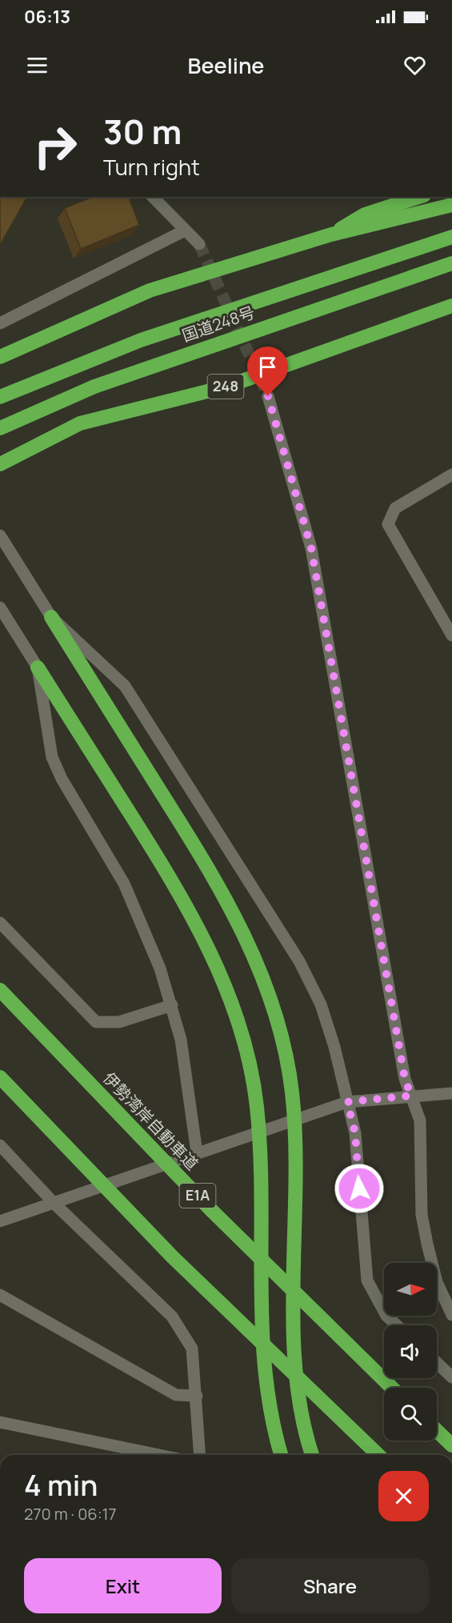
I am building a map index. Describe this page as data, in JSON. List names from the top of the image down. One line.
{"streets":{"highway":["国道248号","248","伊勢湾岸自動車道","E1A"]},"north":"right","page":{"status":"06:13","header":"Beeline","turn":["30 m","Turn right"],"heading":["4 min","270 m · 06:17"],"buttons":["Exit","Share"]}}
